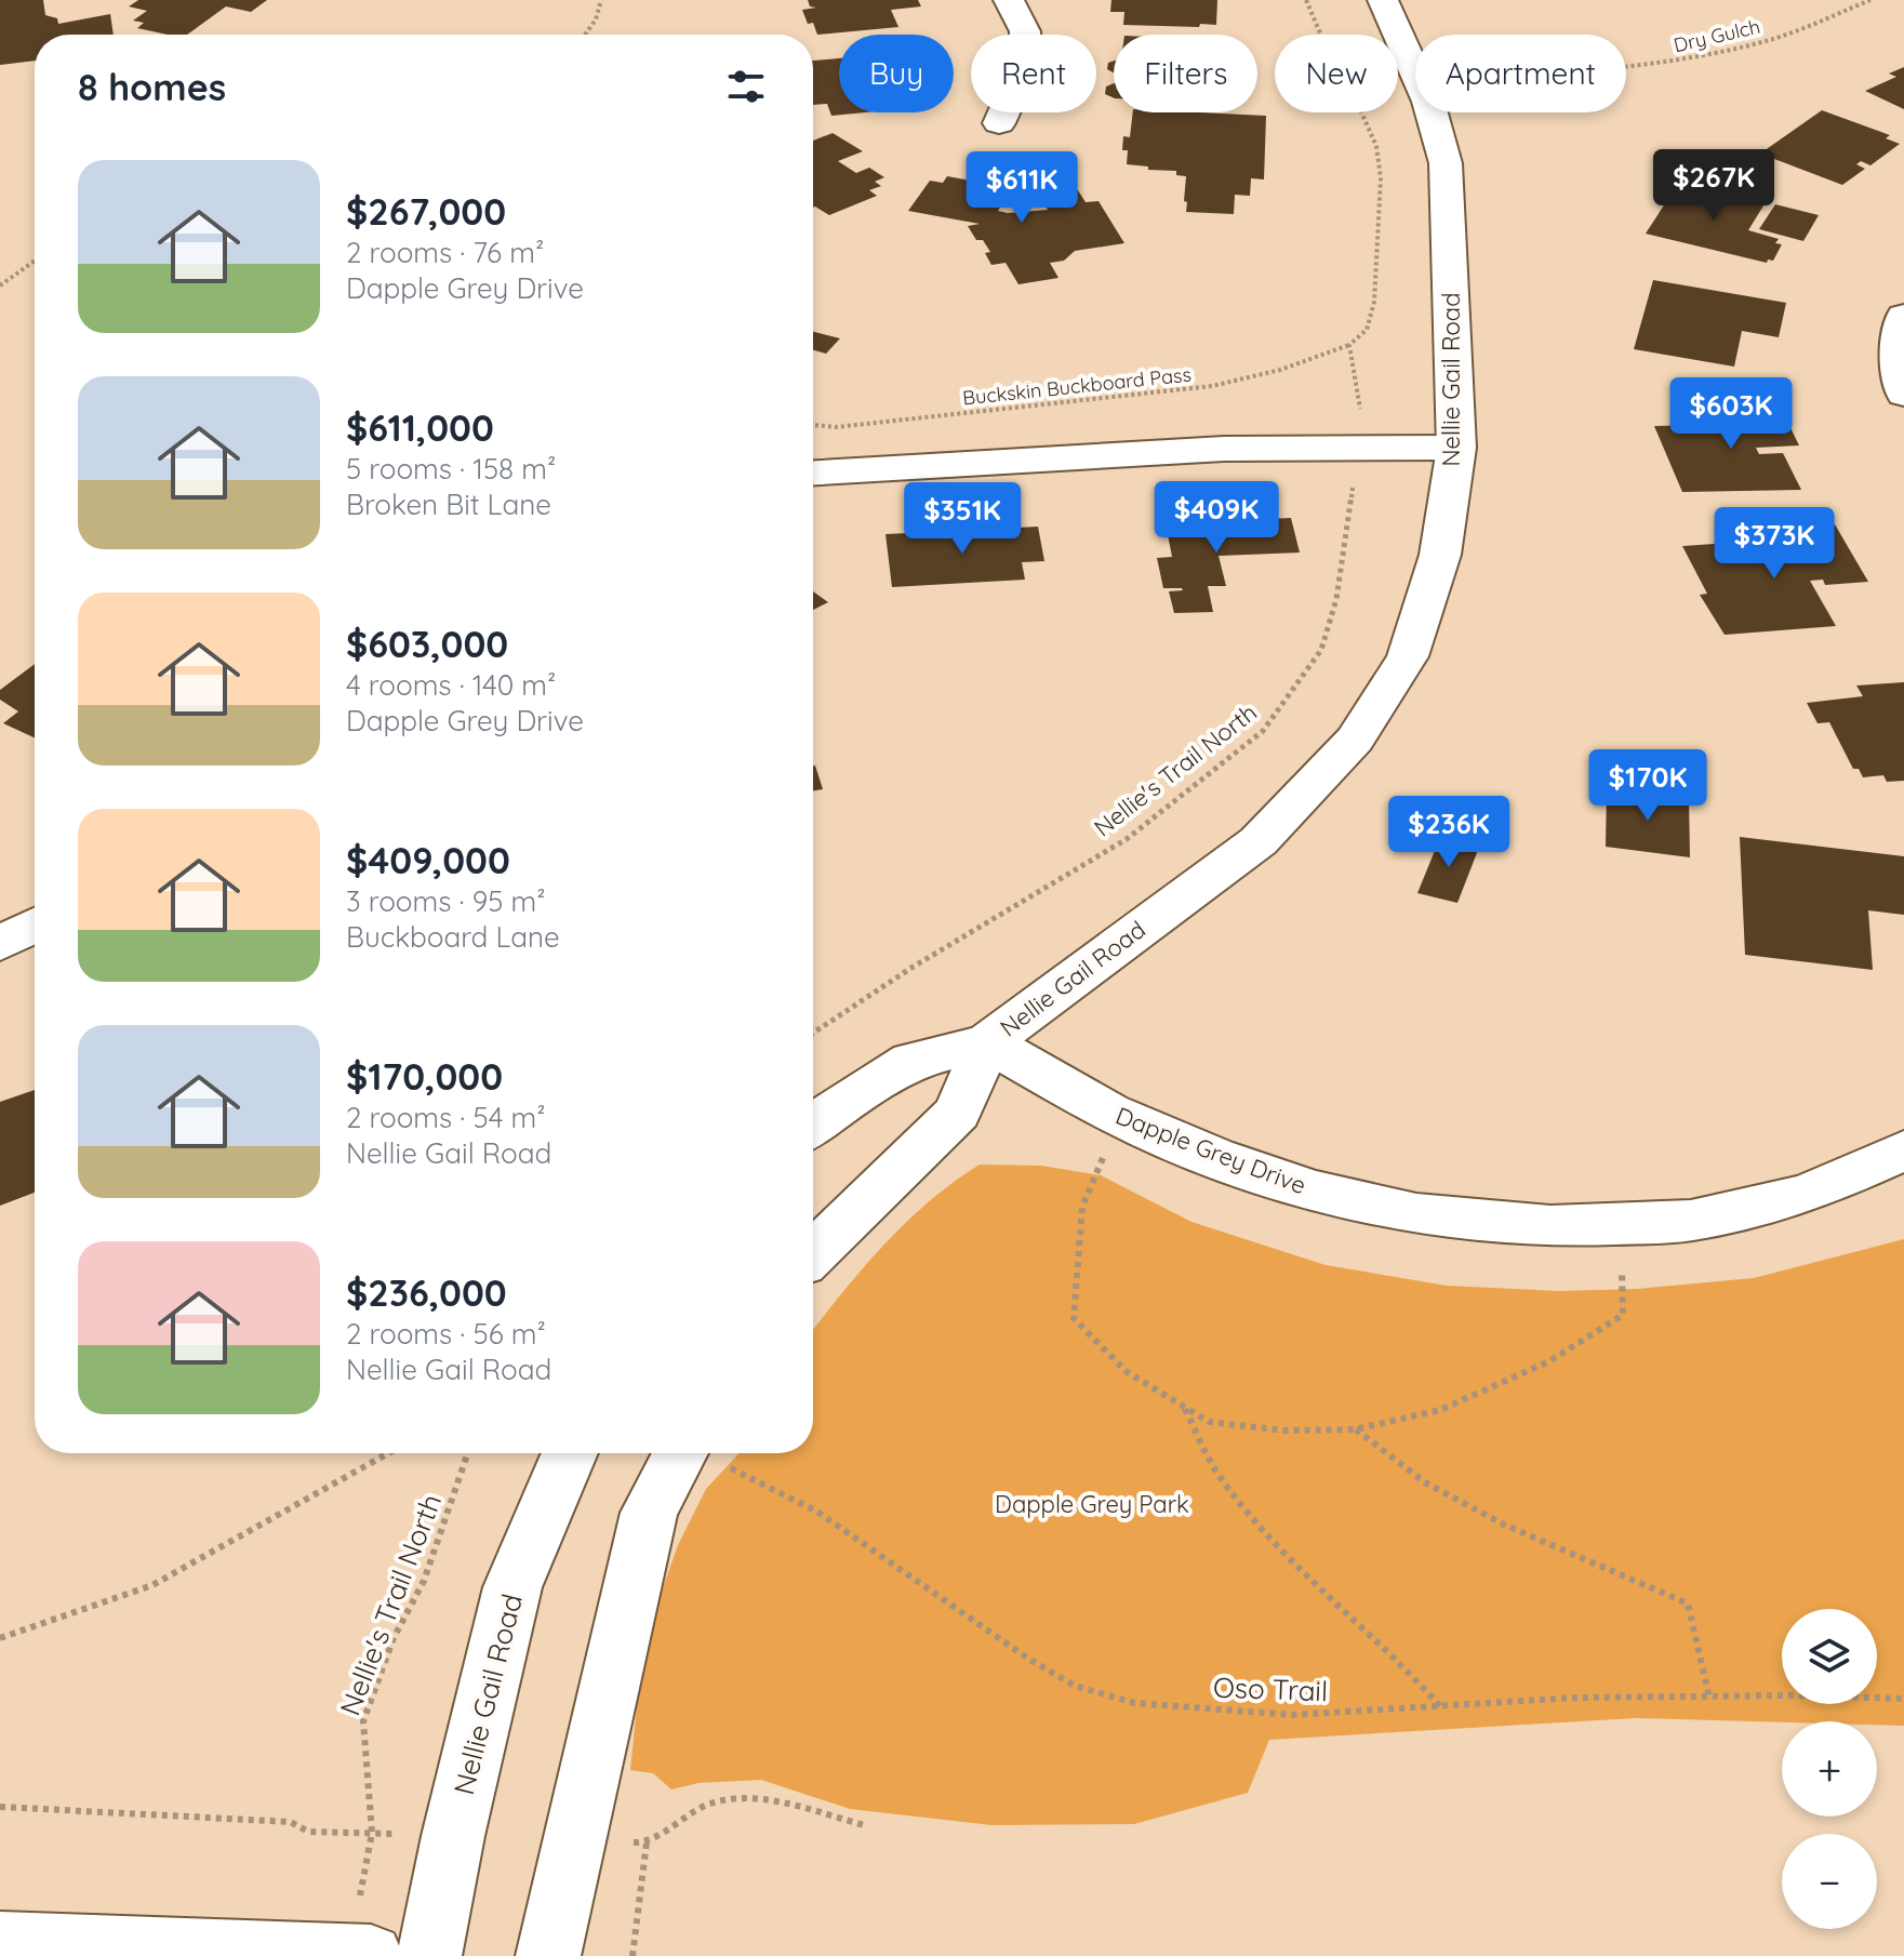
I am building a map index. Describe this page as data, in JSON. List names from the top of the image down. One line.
{"streets":{"street":["Nellie Gail Road","Dapple Grey Drive"],"path":["Dry Gulch","Buckskin Buckboard Pass","Nellie's Trail North","Oso Trail"]},"crossings":[["Nellie Gail Road","Dapple Grey Drive"]],"parks":["Dapple Grey Park"],"page":{"chip":["Buy","Rent","Filters","New","Apartment"],"heading":"8 homes","list":[{"name":"$267,000","note":"2 rooms · 76 m² · Dapple Grey Drive"},{"name":"$611,000","note":"5 rooms · 158 m² · Broken Bit Lane"},{"name":"$603,000","note":"4 rooms · 140 m² · Dapple Grey Drive"},{"name":"$409,000","note":"3 rooms · 95 m² · Buckboard Lane"},{"name":"$170,000","note":"2 rooms · 54 m² · Nellie Gail Road"},{"name":"$236,000","note":"2 rooms · 56 m² · Nellie Gail Road"}],"price":["$267K","$611K","$603K","$409K","$351K","$373K","$170K","$236K"],"map_buttons":["+","−"]}}
